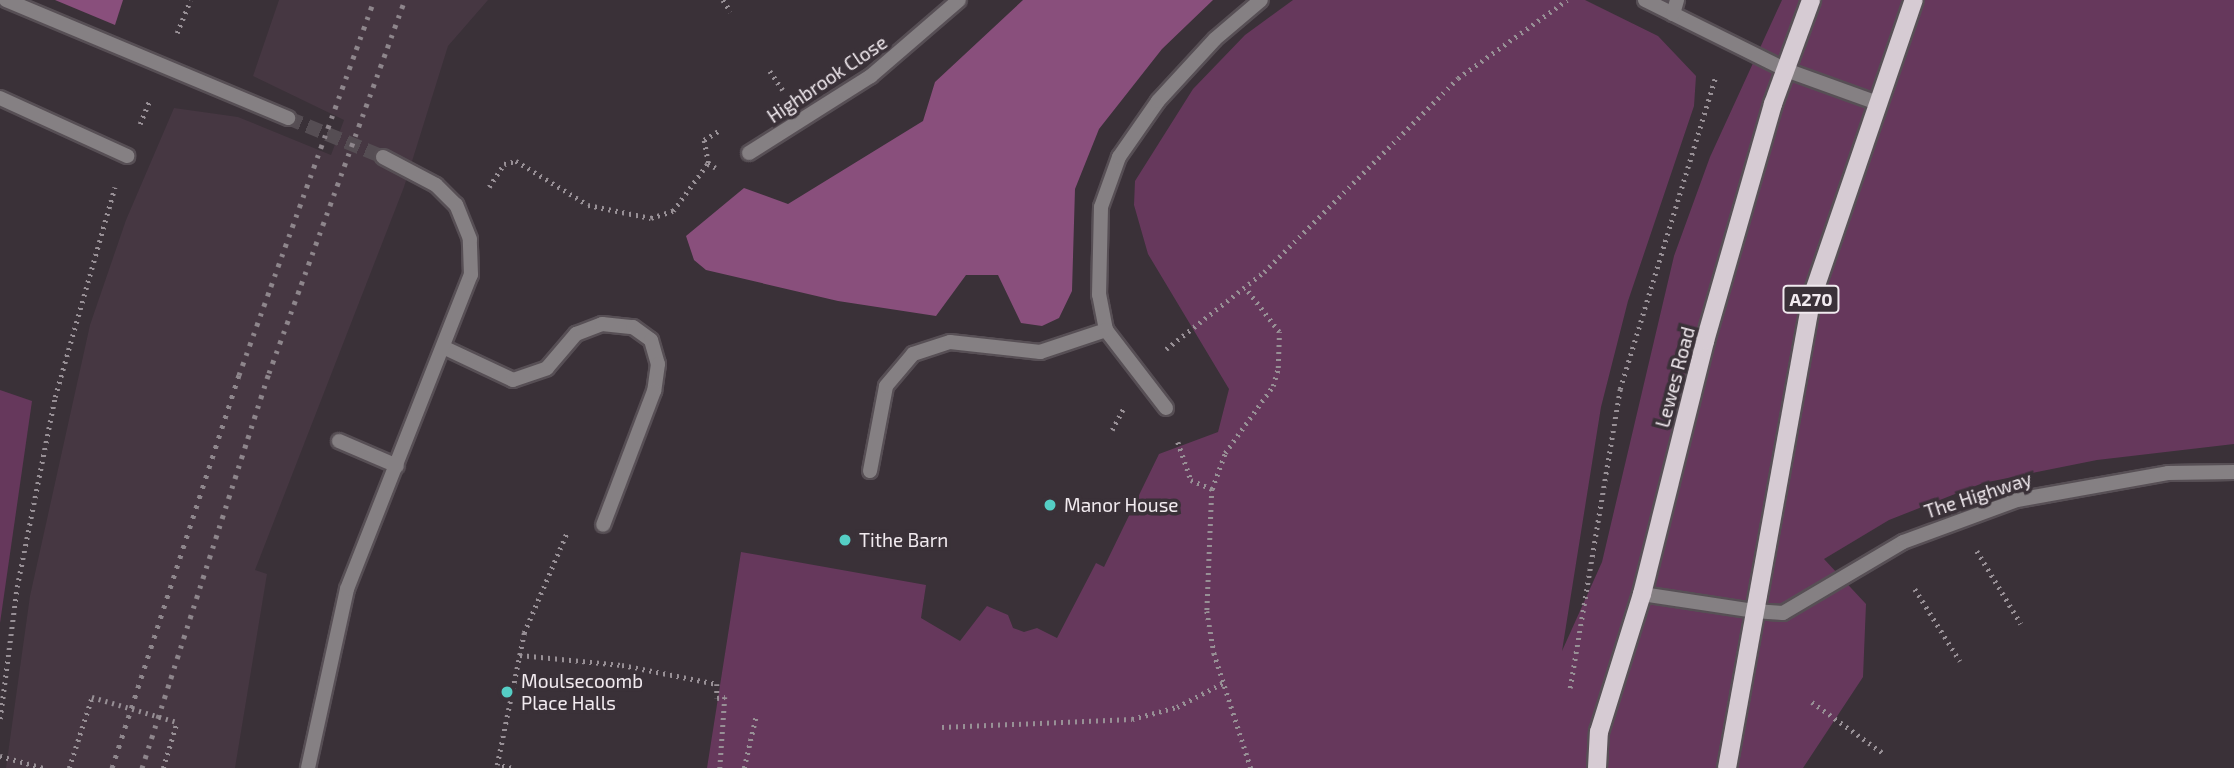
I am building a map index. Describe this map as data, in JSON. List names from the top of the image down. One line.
{"streets":{"main road":["A270","Lewes Road"],"street":["Highbrook Close","The Highway"]},"crossings":[["A270","The Highway"],["Lewes Road","The Highway"]],"places":["Manor House","Tithe Barn","Moulsecoomb Place Halls"]}
